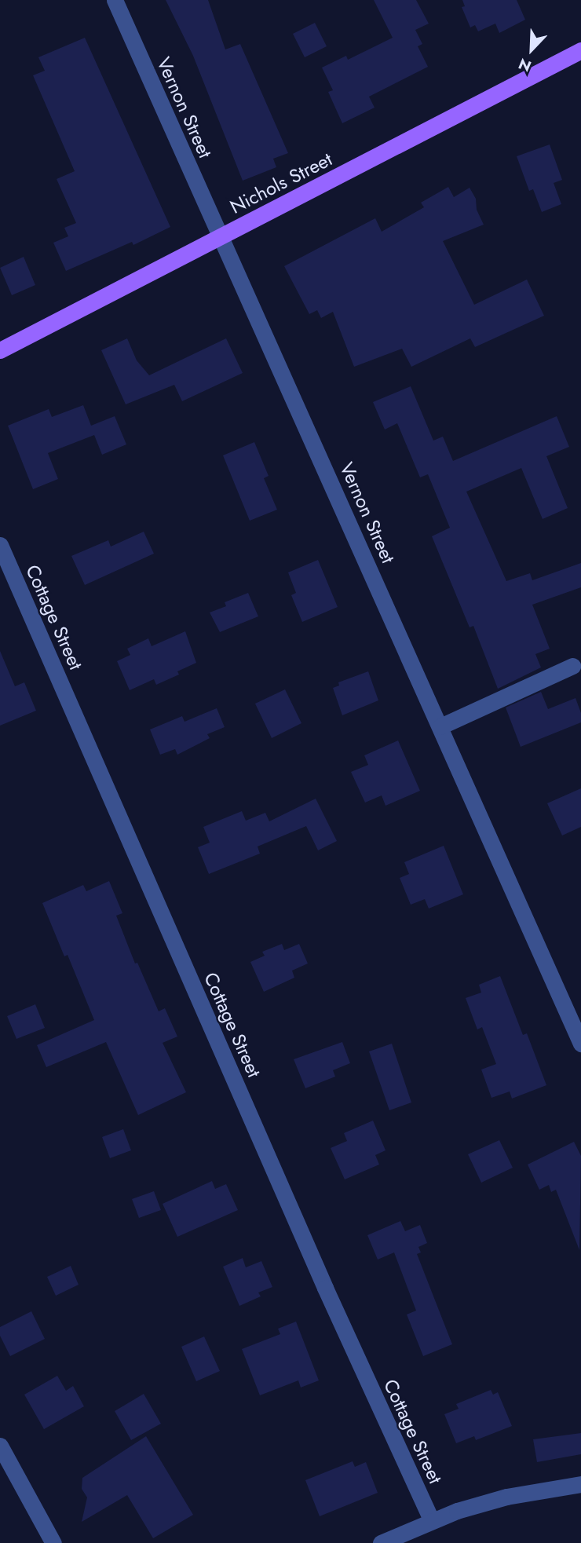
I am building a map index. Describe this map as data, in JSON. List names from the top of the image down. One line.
{"streets":{"main road":["Nichols Street"],"street":["Vernon Street","Cottage Street"]},"crossings":[["Vernon Street","Nichols Street"]],"north":"bottom left"}
